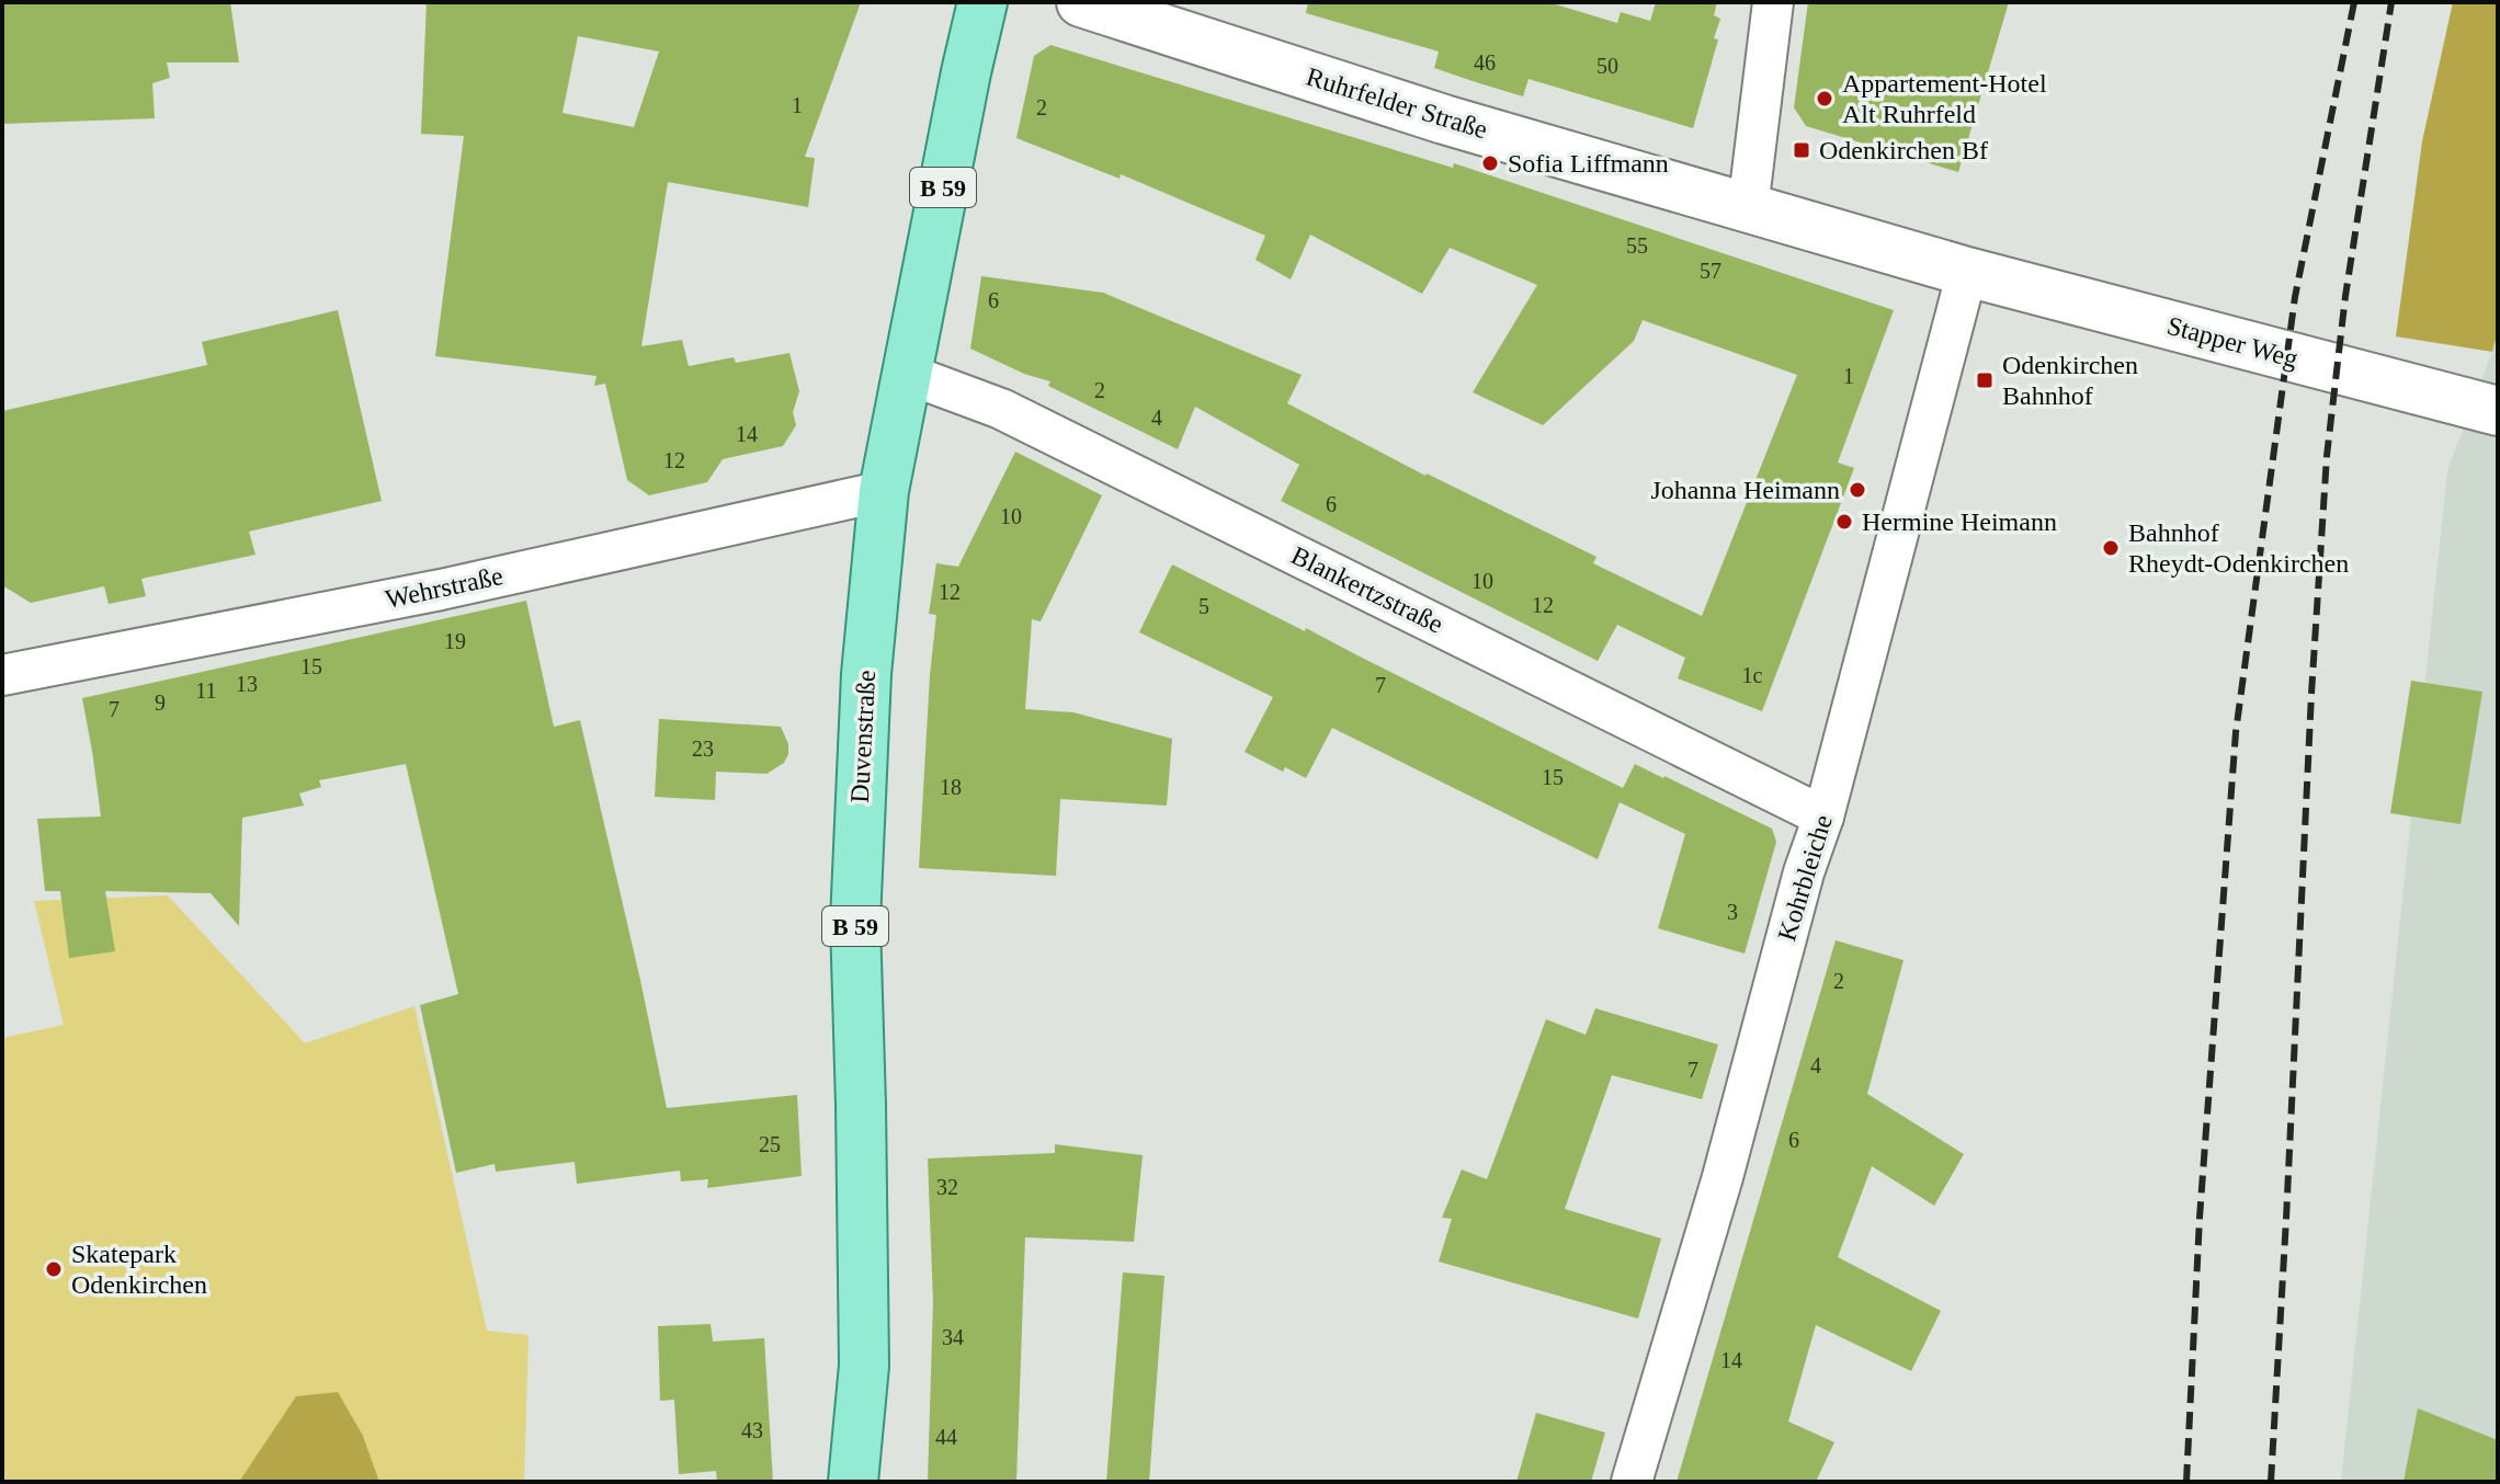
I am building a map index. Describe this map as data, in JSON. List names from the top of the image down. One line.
{"streets":{"main road":["Ruhrfelder Straße","B 59","Stapper Weg","Duvenstraße"],"street":["Wehrstraße","Blankertzstraße","Kohrbleiche"]},"crossings":[["Ruhrfelder Straße","Stapper Weg"],["Ruhrfelder Straße","Kohrbleiche"],["Stapper Weg","Kohrbleiche"],["Wehrstraße","Duvenstraße"],["Blankertzstraße","Duvenstraße"],["Blankertzstraße","Kohrbleiche"]],"places":{"other":["Appartement-Hotel Alt Ruhrfeld","Sofia Liffmann","Johanna Heimann","Hermine Heimann","Bahnhof Rheydt-Odenkirchen","Skatepark Odenkirchen"],"transit":["Odenkirchen Bf","Odenkirchen Bahnhof"]},"house_numbers":["46","50","1","2","55","57","6","1","2","4","14","12","6","10","10","12","12","5","19","15","1c","13","7","11","9","7","23","15","18","3","2","4","7","6","25","32","34","14","43","44"]}
